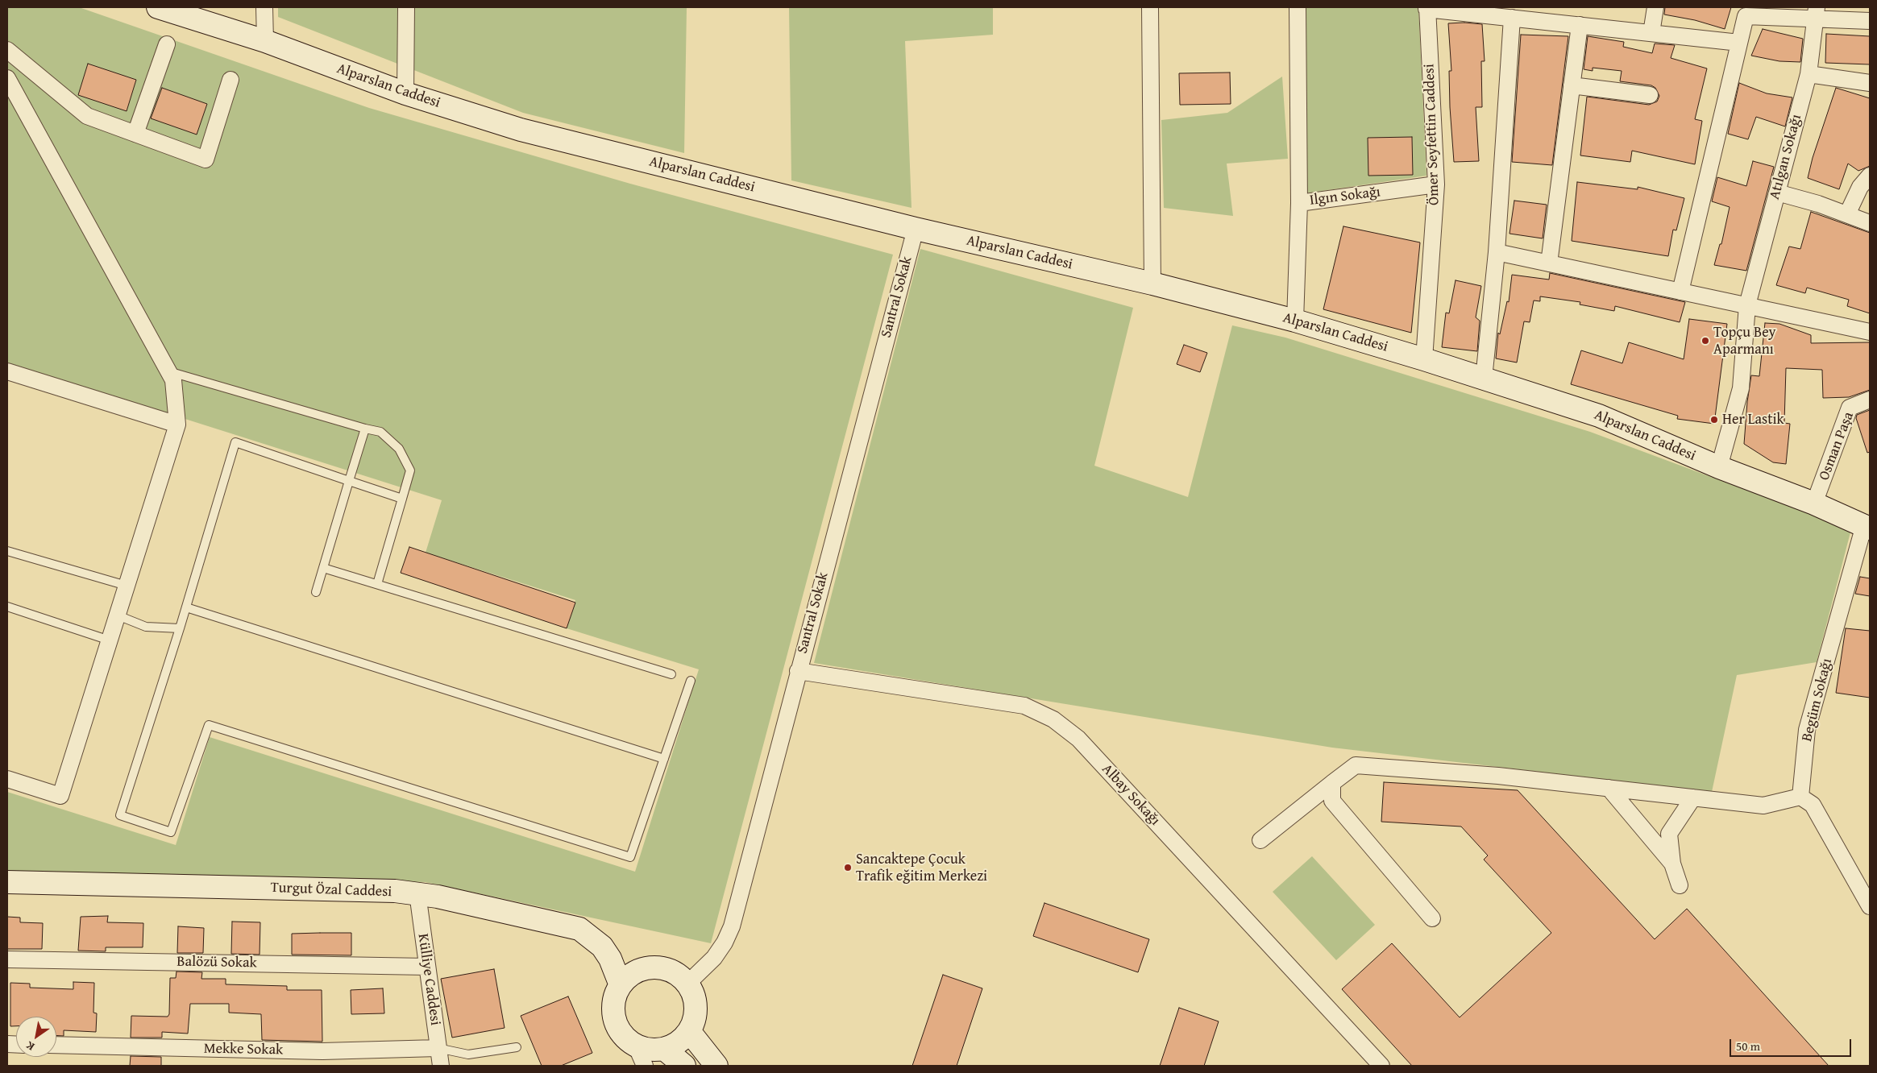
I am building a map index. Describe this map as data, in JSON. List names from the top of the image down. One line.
{"streets":{"street":["Alparslan Caddesi","Ömer Seyfettin Caddesi","Atılgan Sokağı","Ilgın Sokağı","Santral Sokak","Osman Paşa","Begüm Sokağı","Albay Sokağı","Turgut Özal Caddesi","Balözü Sokak","Külliye Caddesi","Mekke Sokak"]},"crossings":[["Alparslan Caddesi","Ömer Seyfettin Caddesi"],["Alparslan Caddesi","Atılgan Sokağı"],["Alparslan Caddesi","Ilgın Sokağı"],["Alparslan Caddesi","Santral Sokak"],["Alparslan Caddesi","Osman Paşa"],["Alparslan Caddesi","Begüm Sokağı"],["Ömer Seyfettin Caddesi","Ilgın Sokağı"],["Santral Sokak","Albay Sokağı"],["Santral Sokak","Turgut Özal Caddesi"],["Turgut Özal Caddesi","Külliye Caddesi"],["Balözü Sokak","Külliye Caddesi"],["Külliye Caddesi","Mekke Sokak"]],"places":["Topçu Bey Aparmanı","Her Lastik","Sancaktepe Çocuk Trafik eğitim Merkezi"],"scale_bar":"50 m","north":"bottom left"}
